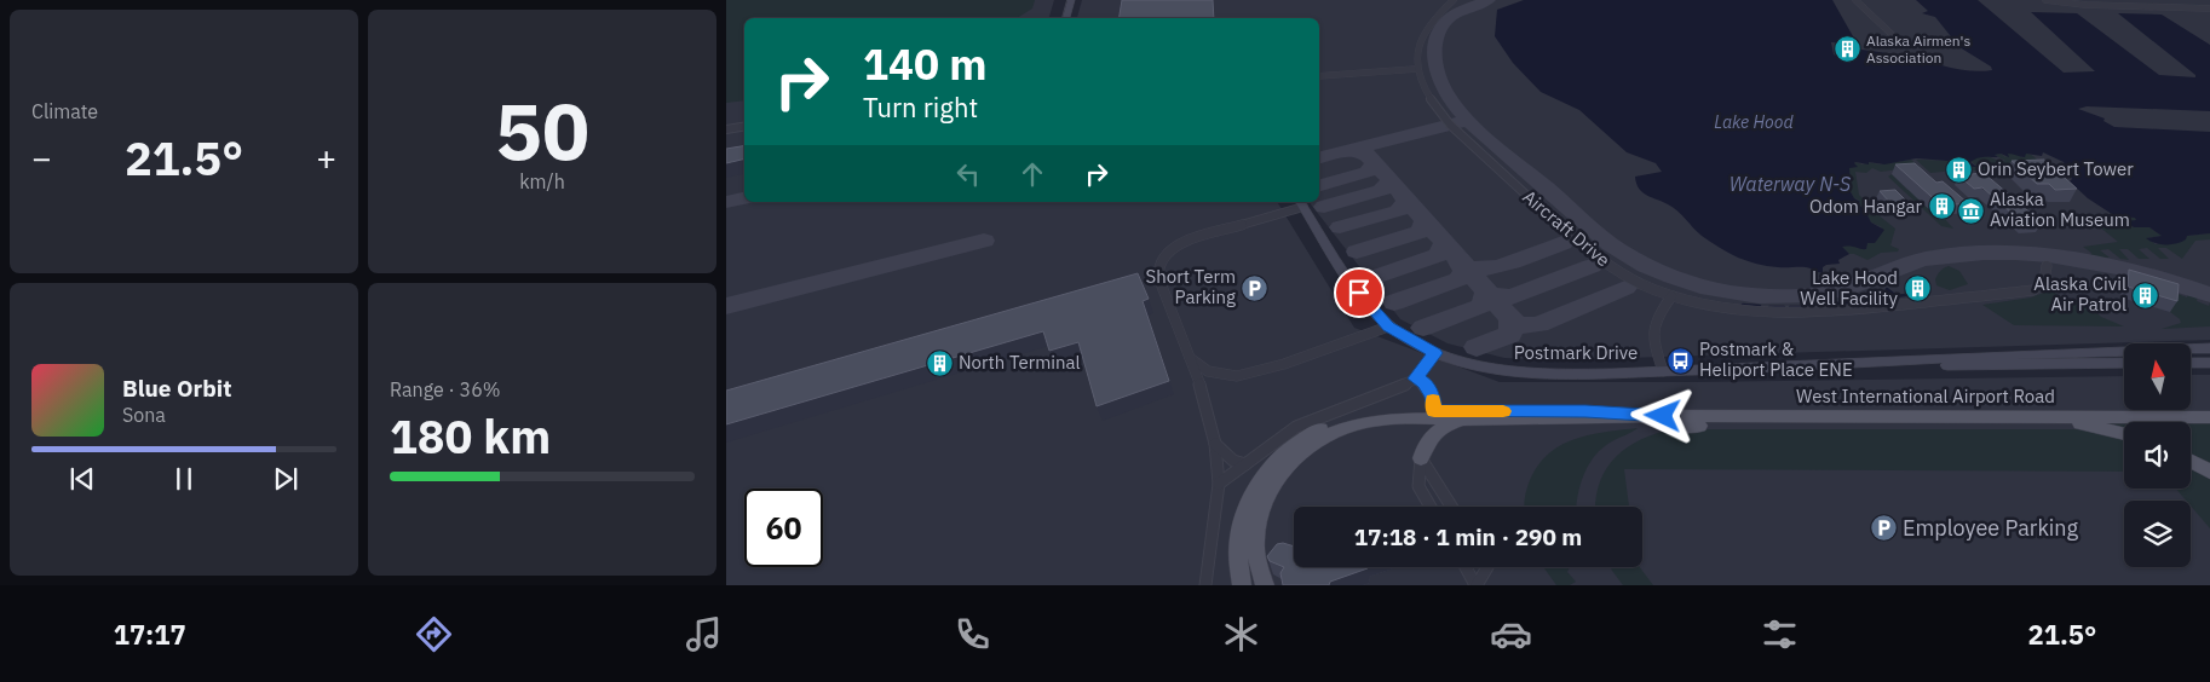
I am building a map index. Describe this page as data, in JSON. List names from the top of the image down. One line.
{"streets":{"main road":["West International Airport Road"],"street":["Aircraft Drive","Postmark Drive"]},"water":["Lake Hood","Waterway N-S"],"places":{"building":["Alaska Airmen's Association","Orin Seybert Tower","Odom Hangar","Lake Hood Well Facility","Alaska Civil Air Patrol","North Terminal"],"museum":["Alaska Aviation Museum"],"parking":["Short Term Parking","Employee Parking"],"bus stop":["Postmark & Heliport Place ENE"]},"north":"top","page":{"tile":["Climate",["50","km/h"],["Range · 36%","180 km"]],"turn":["140 m","Turn right"],"heat":["−","21.5°","+"],"song":["Blue Orbit","Sona"],"limit":"60","trip":"17:18 · 1 min · 290 m","tabs":["17:17","21.5°"]}}
